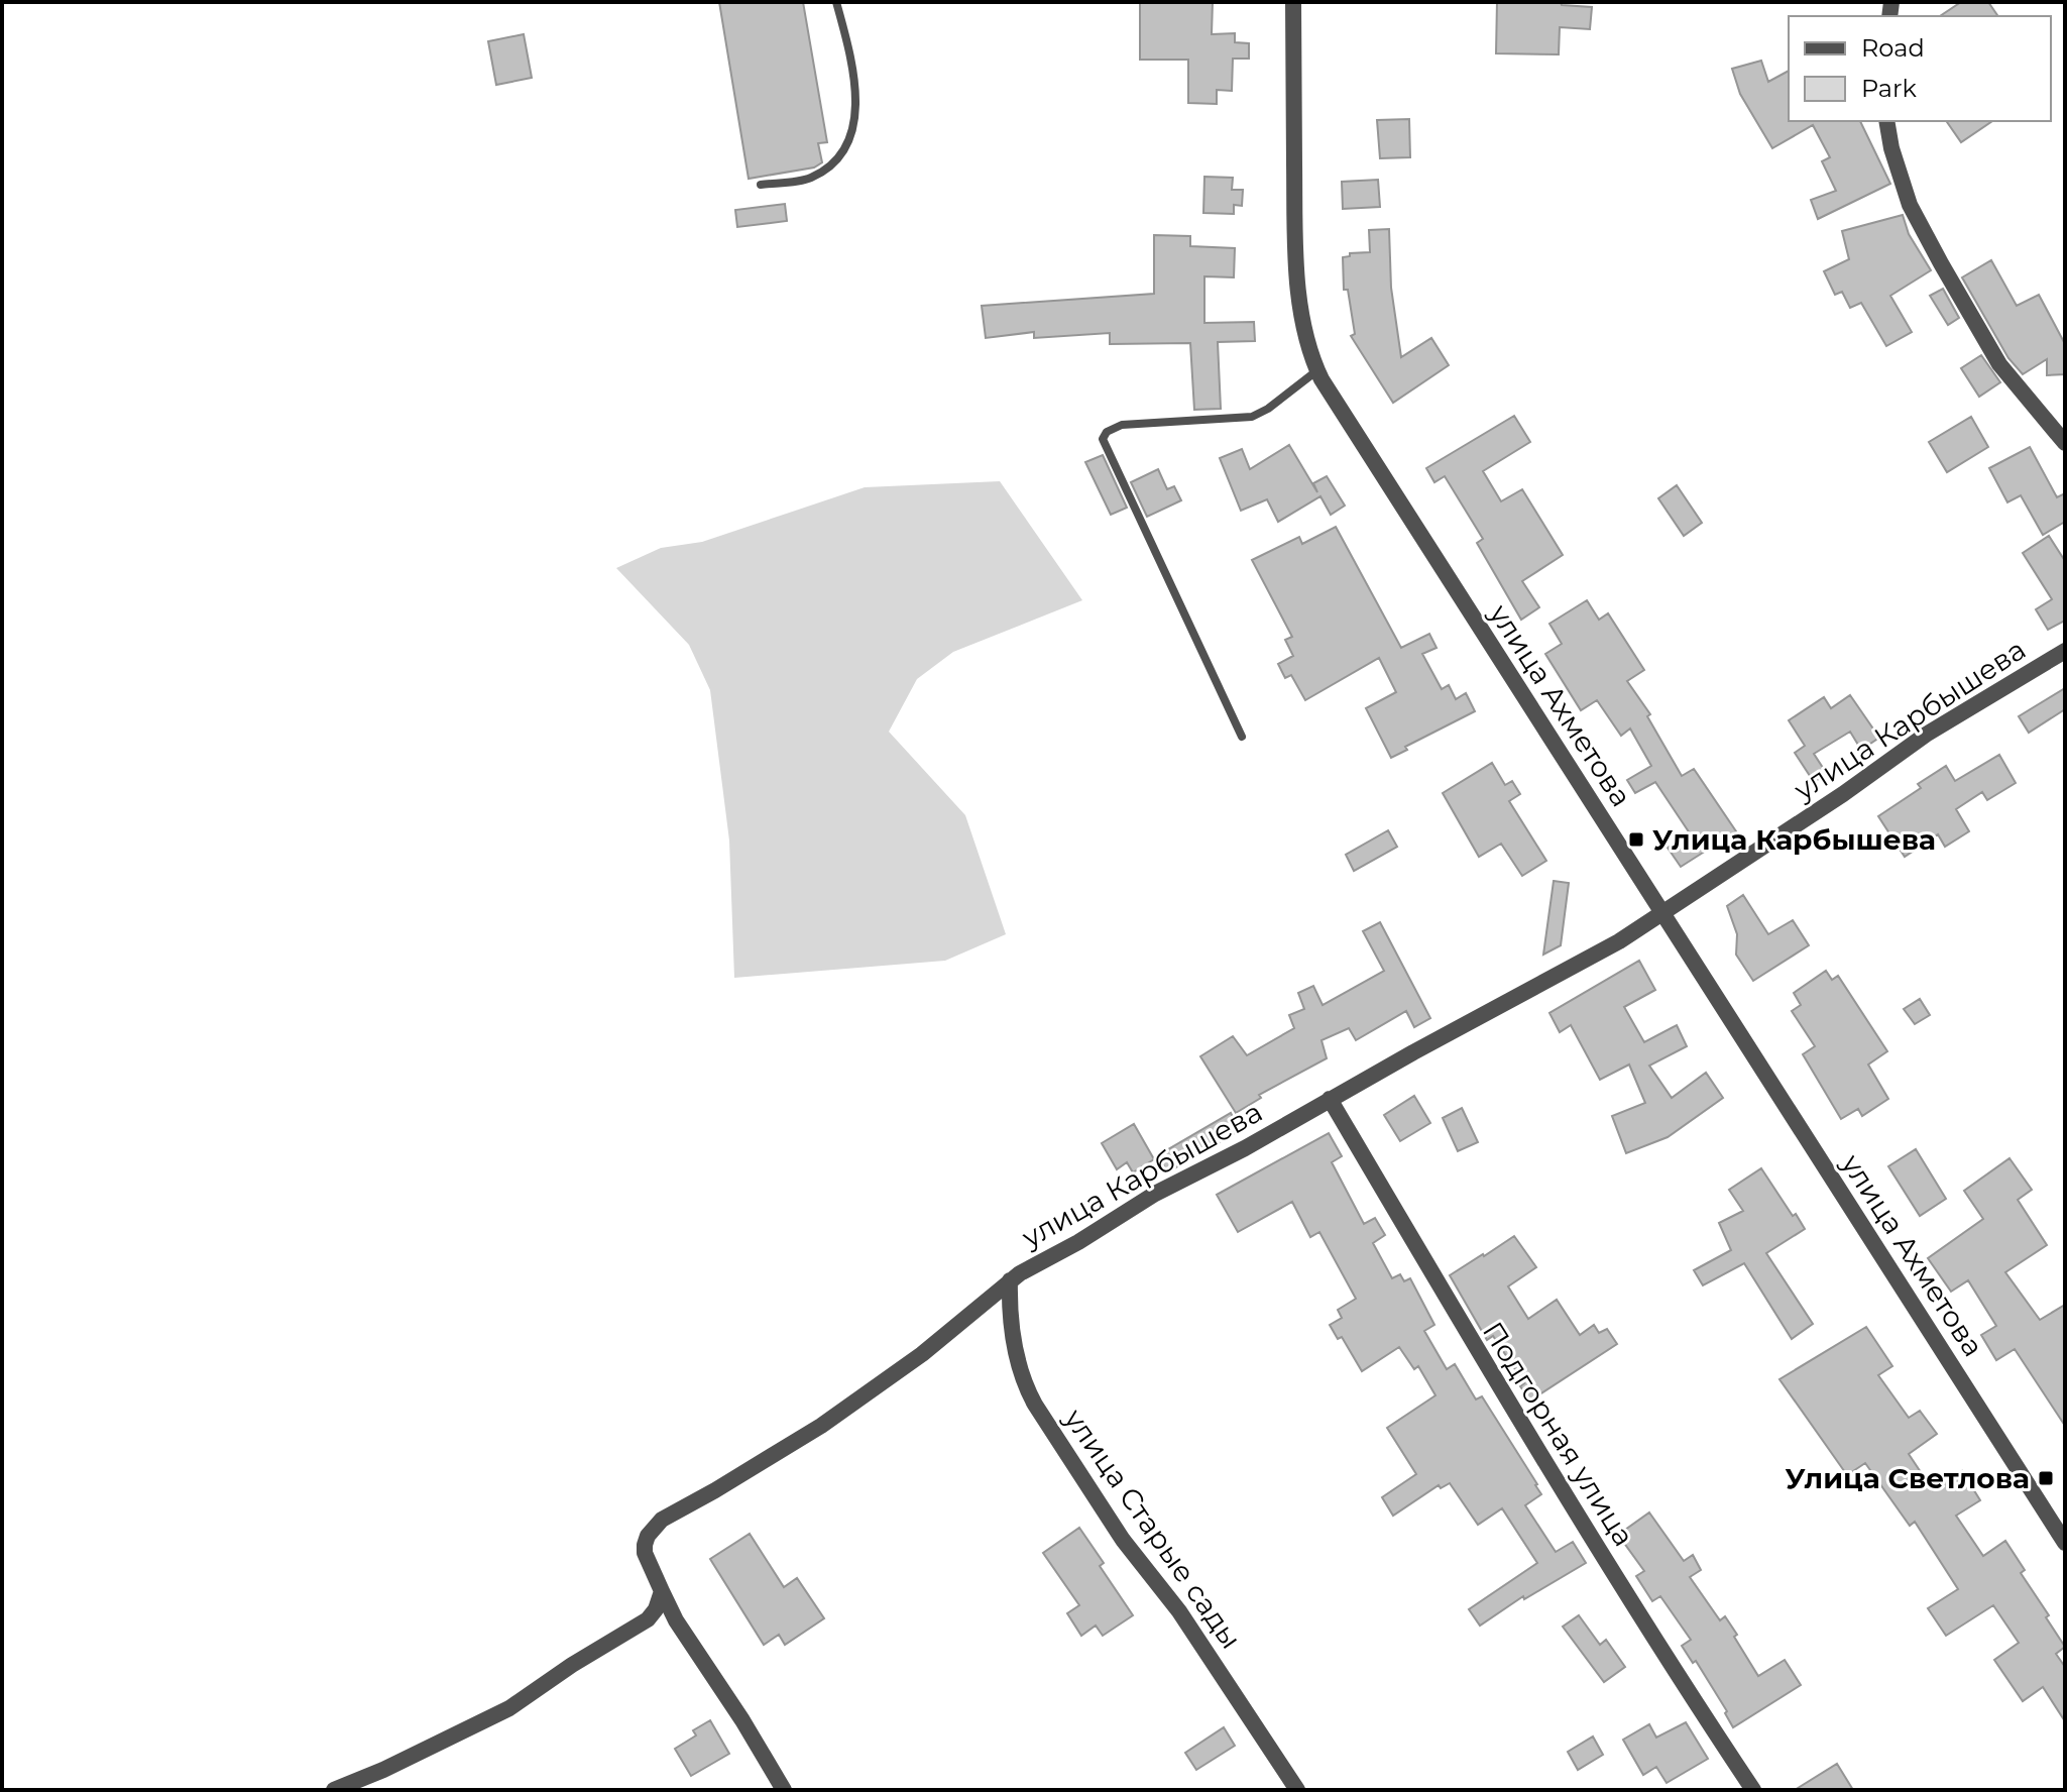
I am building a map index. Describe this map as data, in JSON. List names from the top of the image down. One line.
{"streets":{"street":["улица Ахметова","улица Карбышева","Подгорная улица","улица Старые сады"]},"crossings":[["улица Ахметова","улица Карбышева"],["улица Карбышева","Подгорная улица"],["улица Карбышева","улица Старые сады"]],"places":{"transit":["Улица Карбышева","Улица Светлова"]},"legend":["Road","Park"]}
